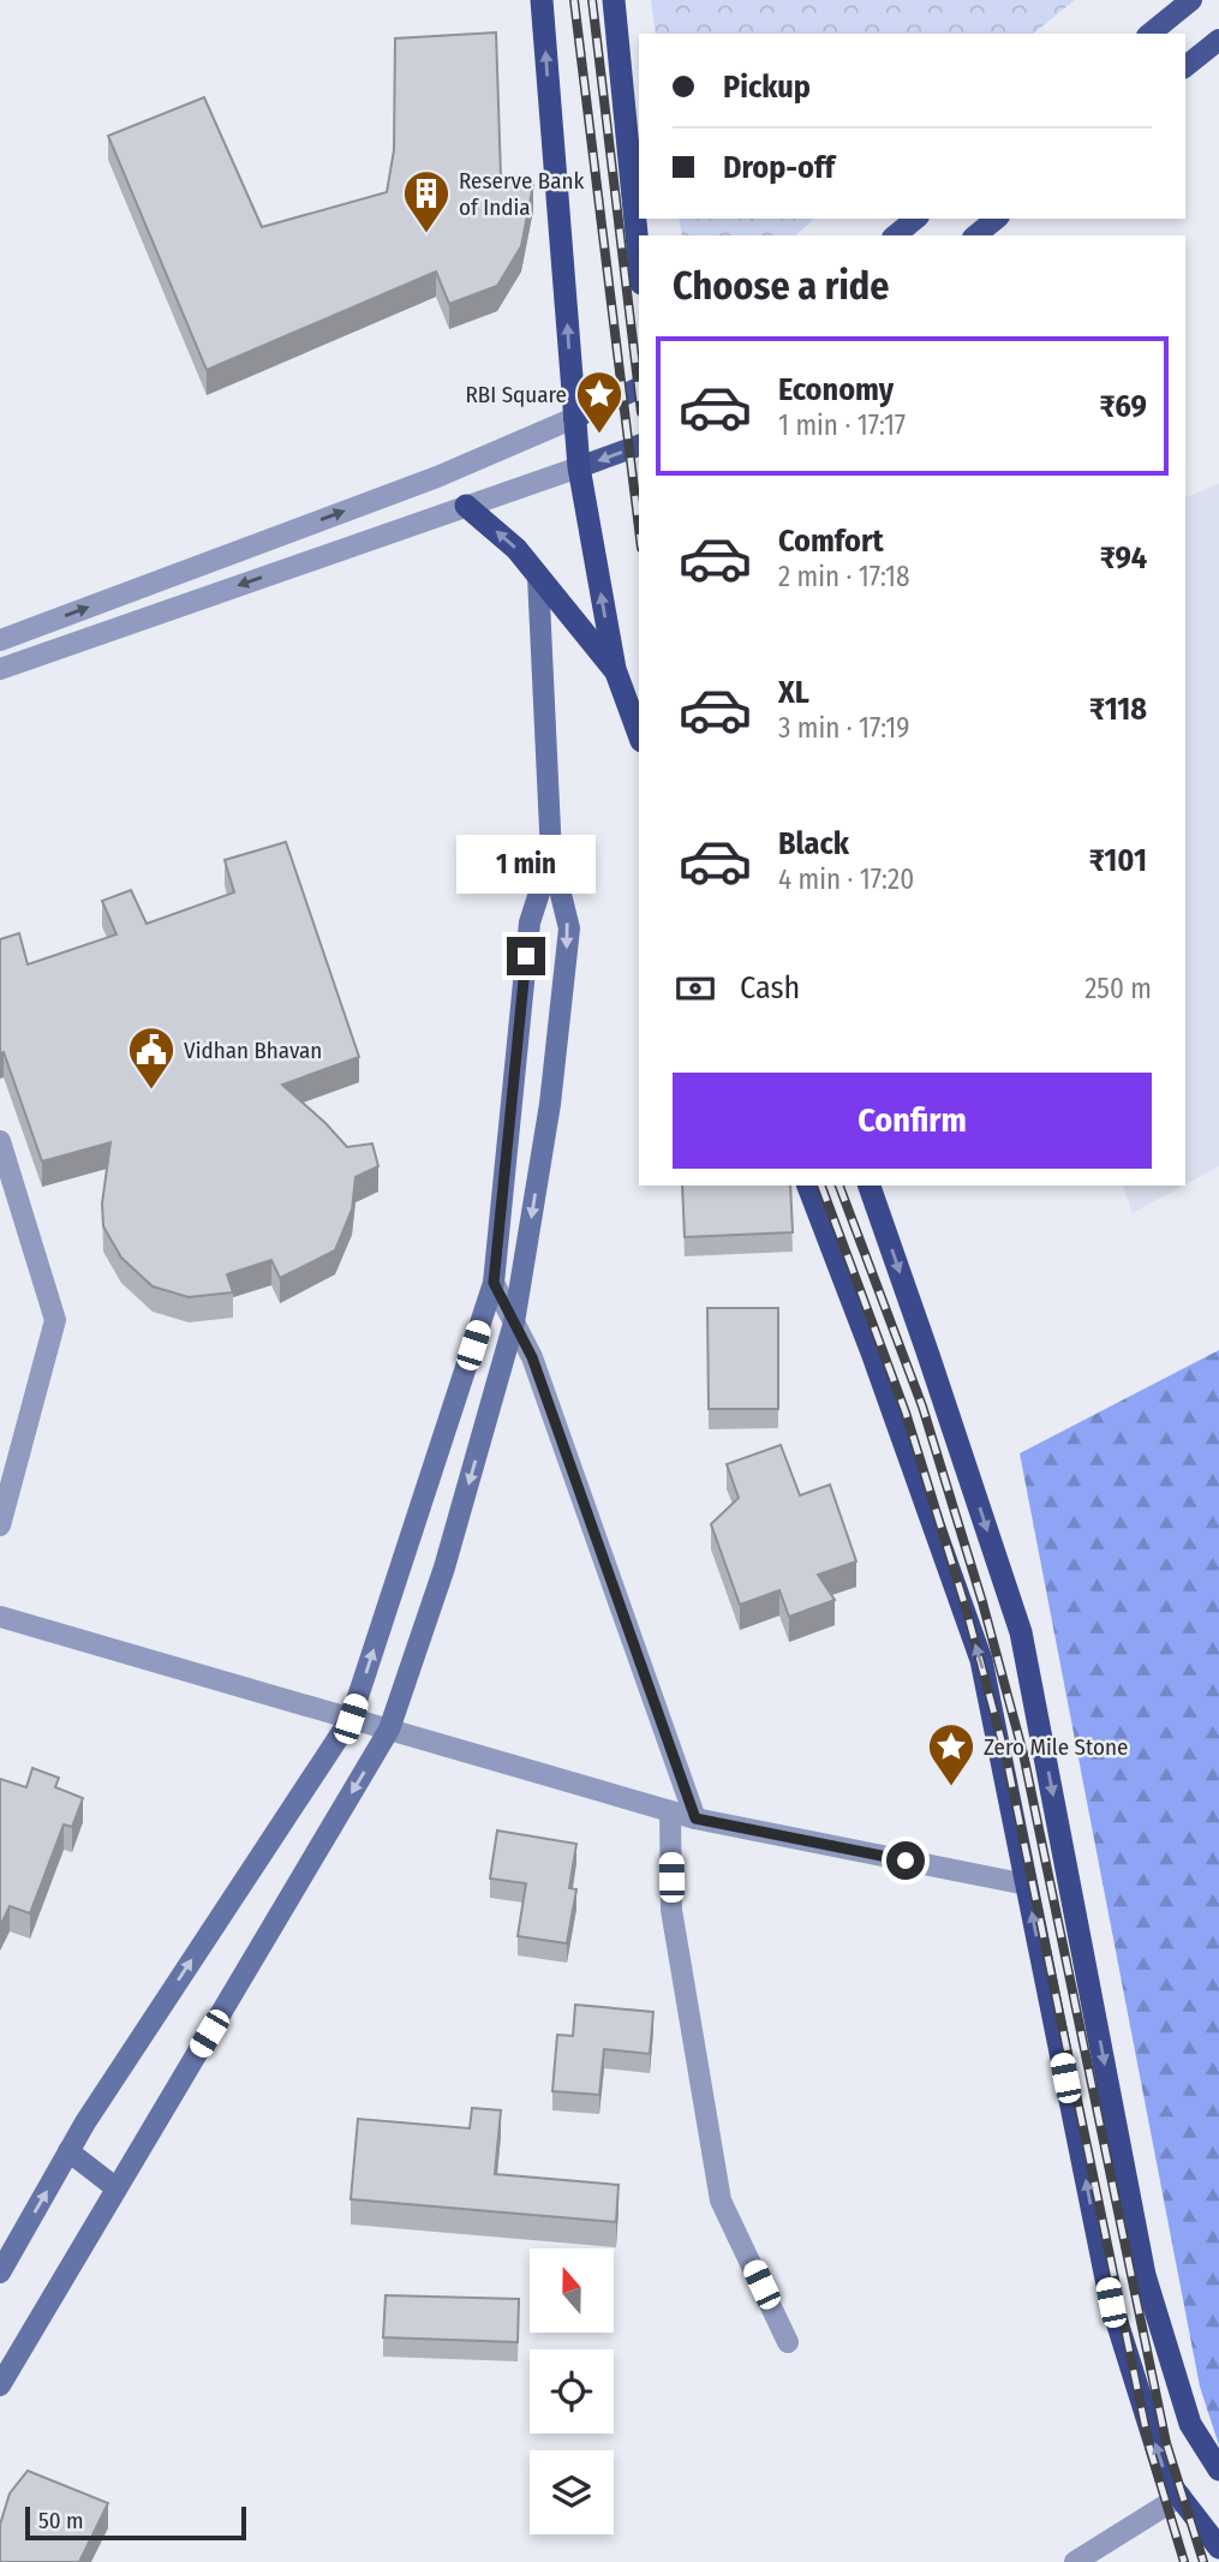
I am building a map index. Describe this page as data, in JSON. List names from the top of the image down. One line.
{"places":{"building":["Reserve Bank of India"],"place":["RBI Square","Zero Mile Stone"],"public building":["Vidhan Bhavan"]},"scale_bar":"50 m","north":"top","page":{"banner":["Pickup","Drop-off"],"heading":"Choose a ride","list":[{"name":"Economy","note":"1 min · 17:17","value":"₹69"},{"name":"Comfort","note":"2 min · 17:18","value":"₹94"},{"name":"XL","note":"3 min · 17:19","value":"₹118"},{"name":"Black","note":"4 min · 17:20","value":"₹101"}],"bubble":"1 min","pay":["Cash","250 m"],"buttons":"Confirm","scale":"50 m"}}
